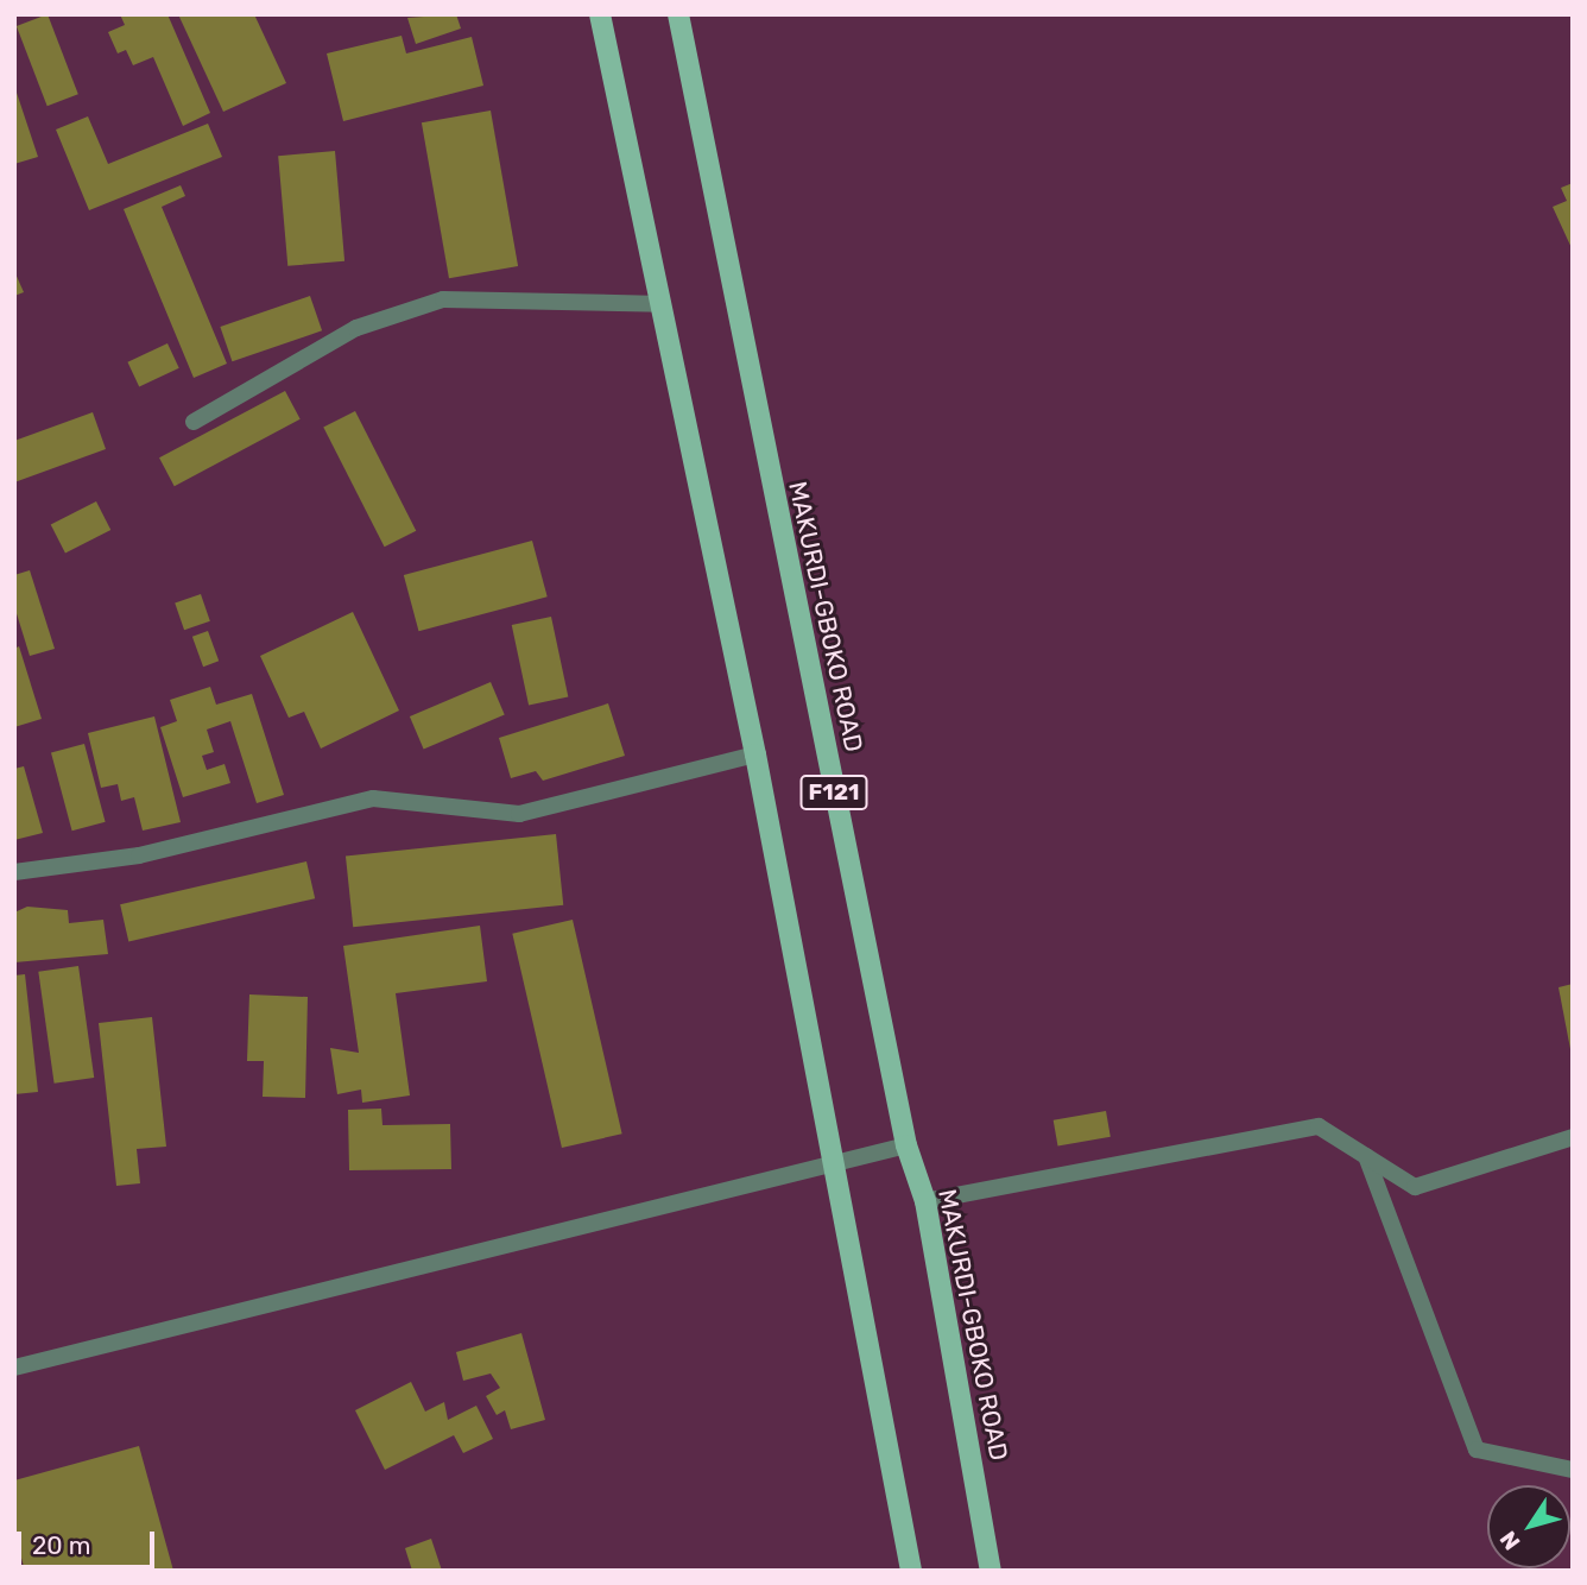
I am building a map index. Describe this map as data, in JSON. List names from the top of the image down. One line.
{"streets":{"main road":["MAKURDI-GBOKO ROAD","F121"]},"scale_bar":"20 m","north":"bottom left"}
